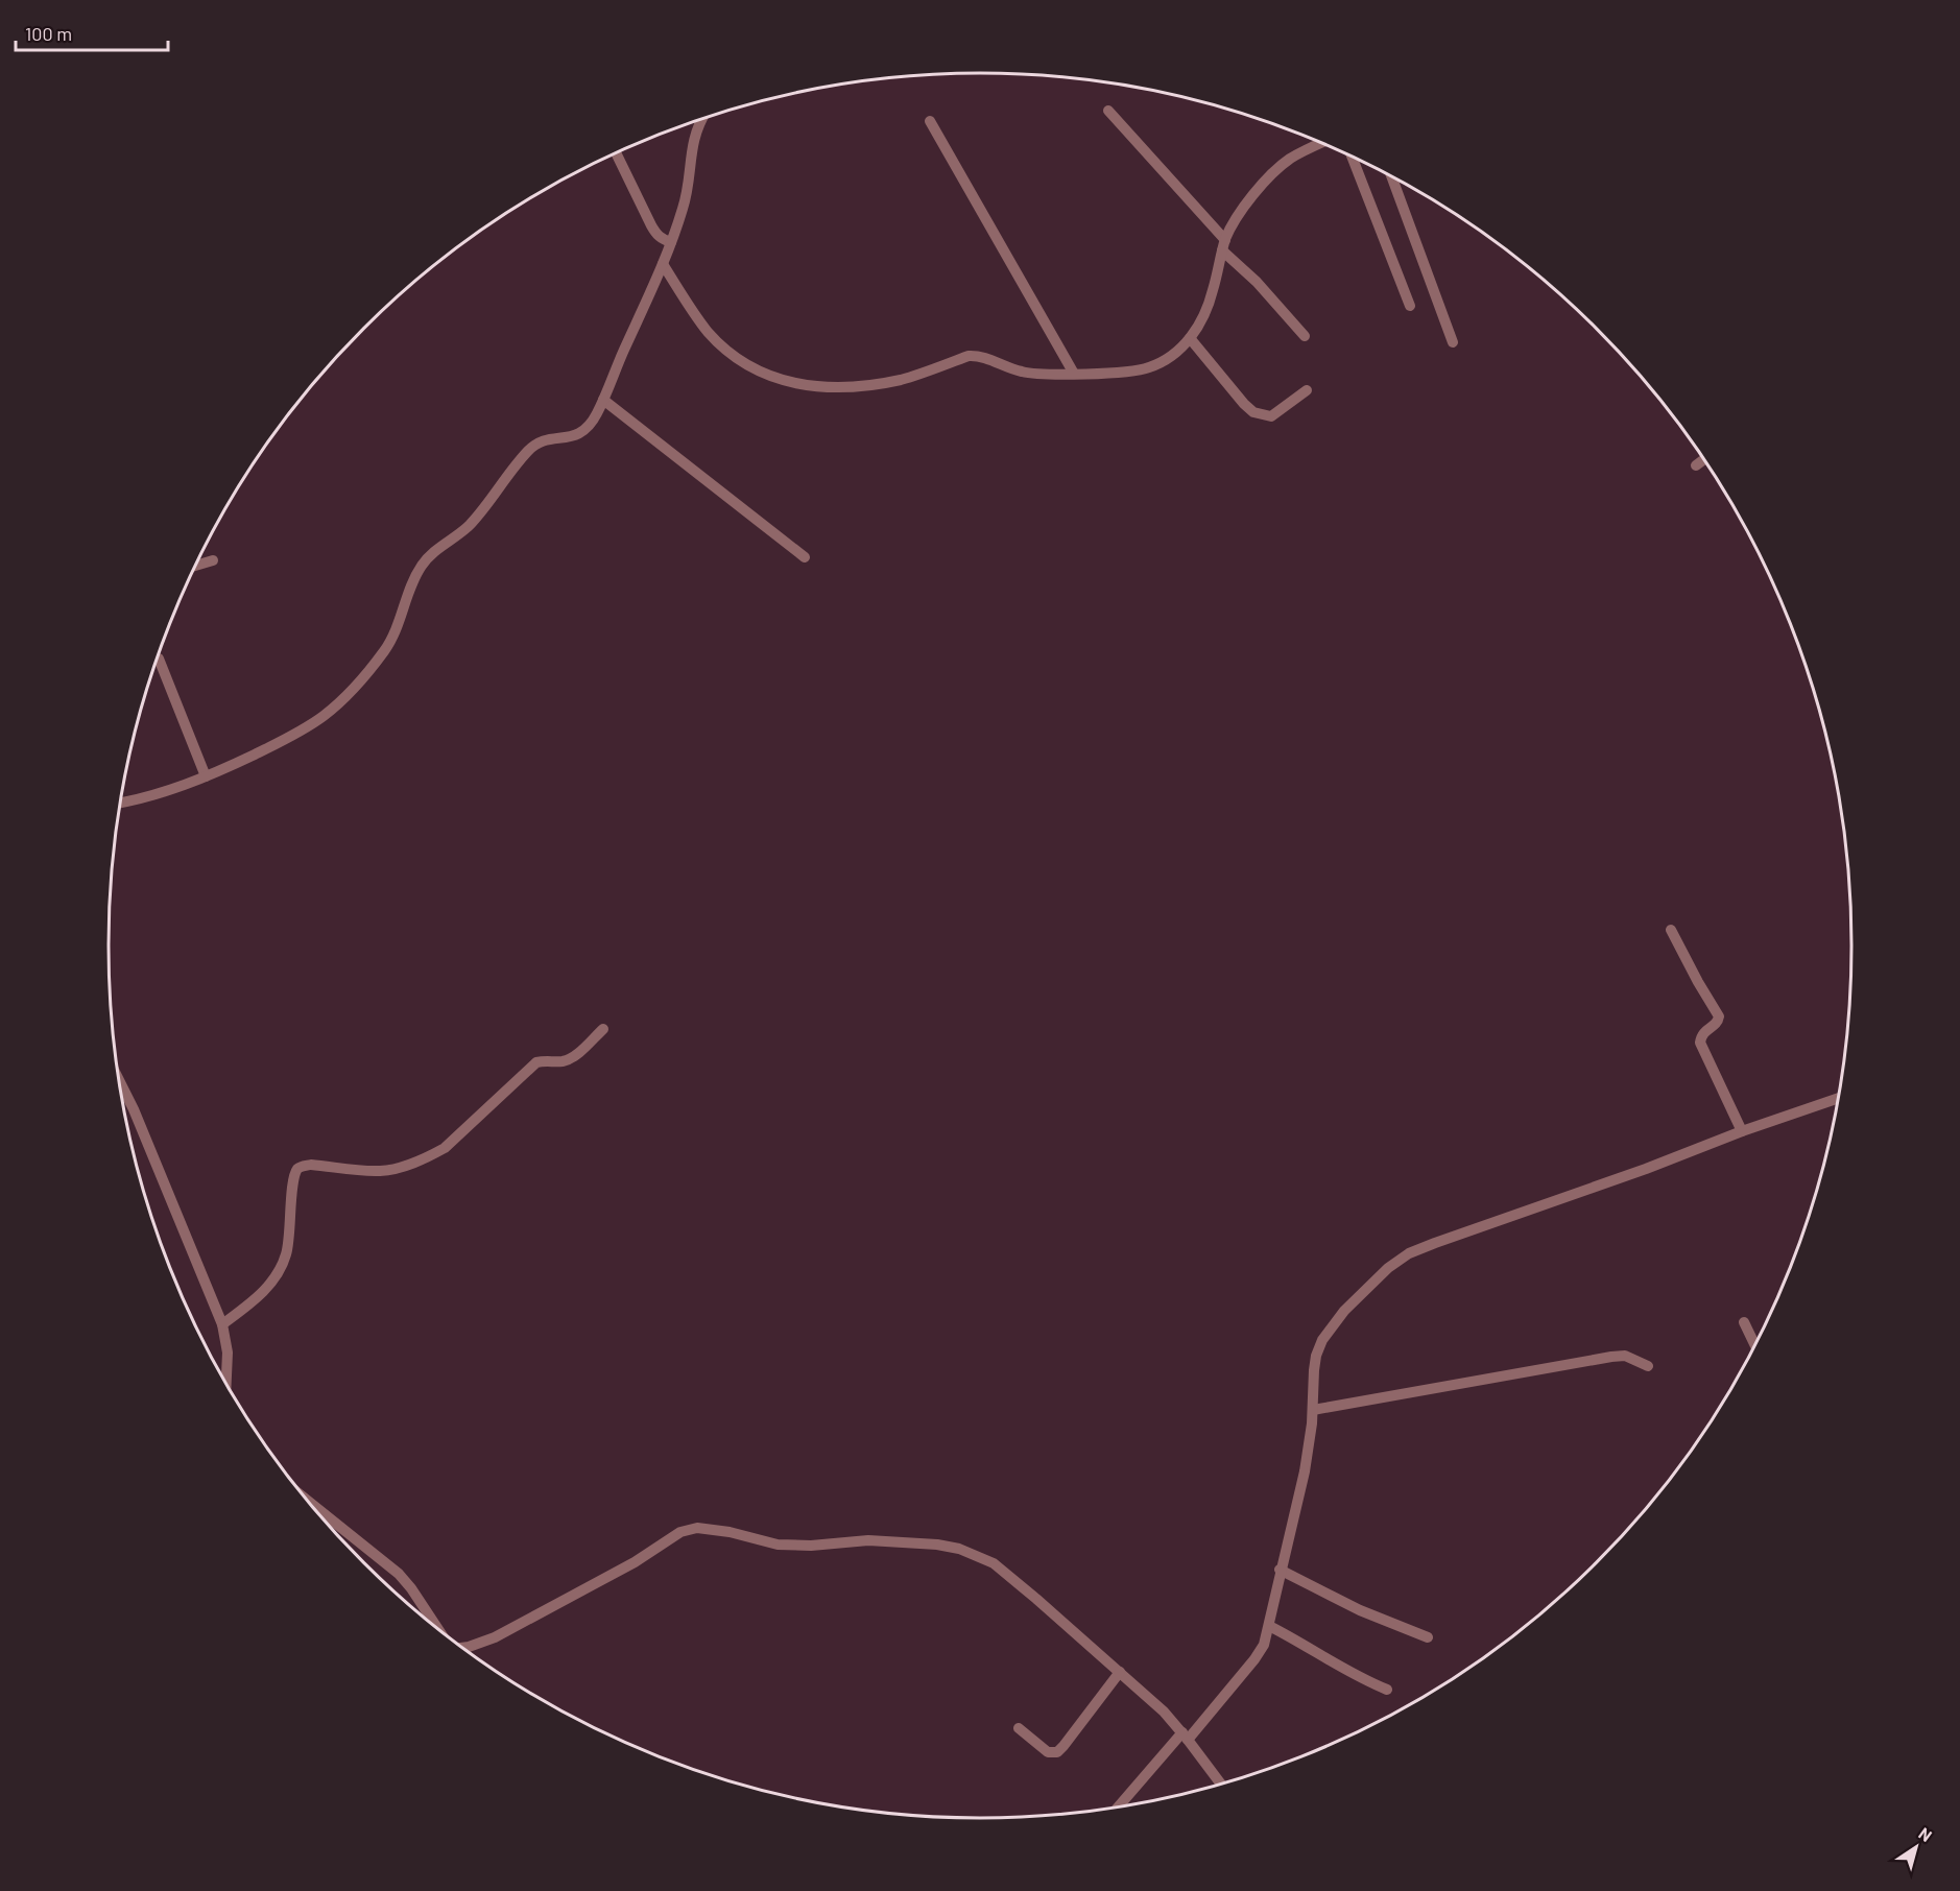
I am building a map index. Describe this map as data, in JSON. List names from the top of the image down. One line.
{"scale_bar":"100 m","north":"top right"}
